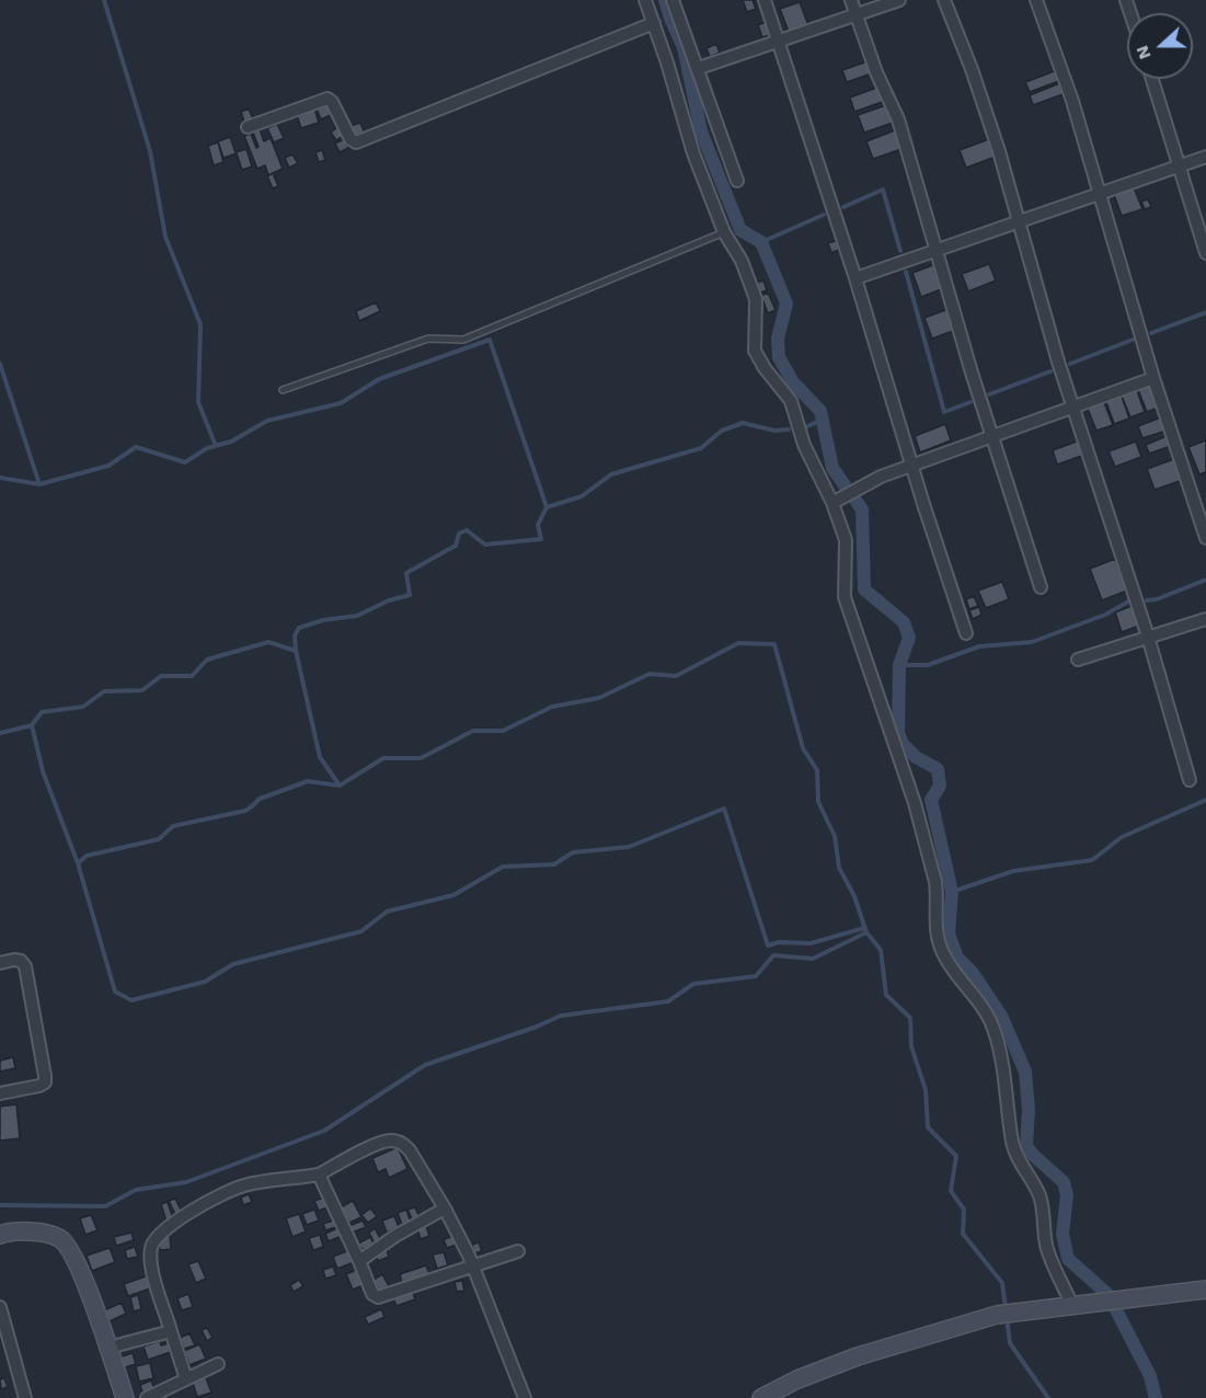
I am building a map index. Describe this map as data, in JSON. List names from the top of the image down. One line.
{"north":"left"}
